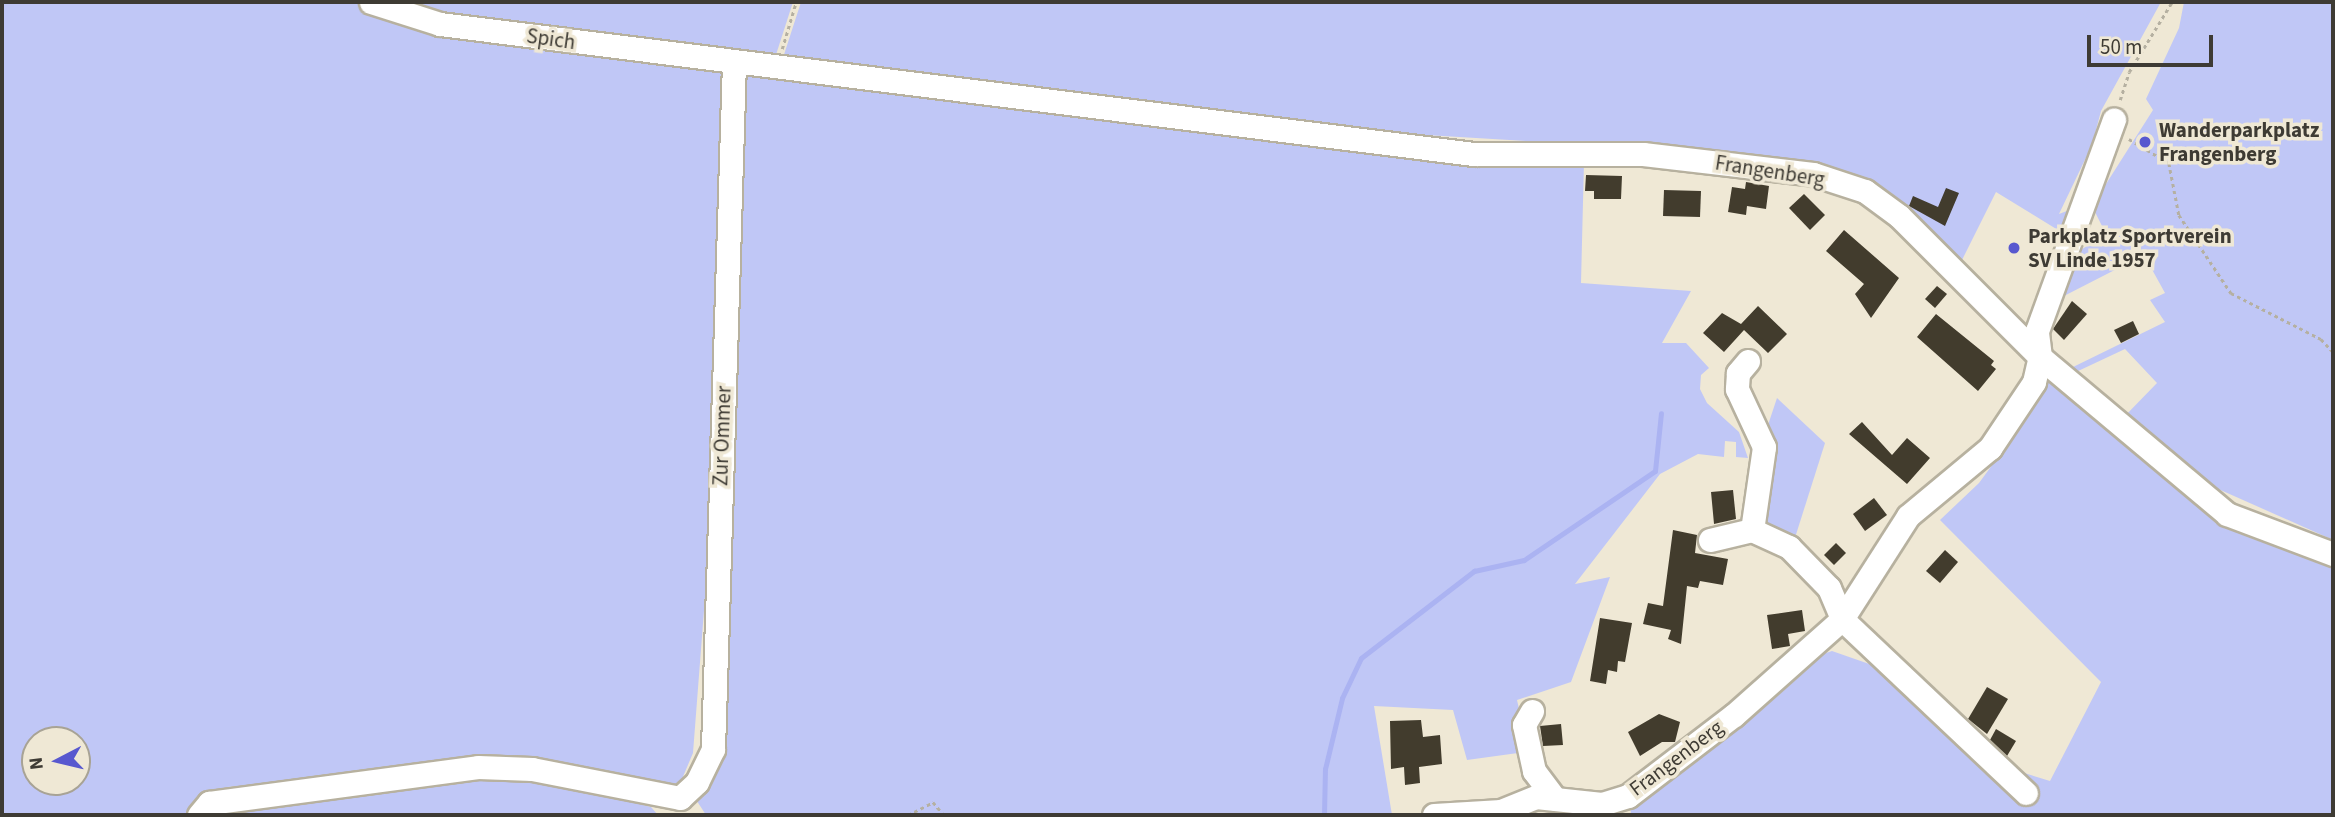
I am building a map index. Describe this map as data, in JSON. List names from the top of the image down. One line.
{"streets":{"street":["Spich","Frangenberg","Zur Ommer"]},"crossings":[["Spich","Frangenberg"],["Spich","Zur Ommer"]],"places":["Wanderparkplatz Frangenberg","Parkplatz Sportverein SV Linde 1957"],"scale_bar":"50 m","north":"left"}
